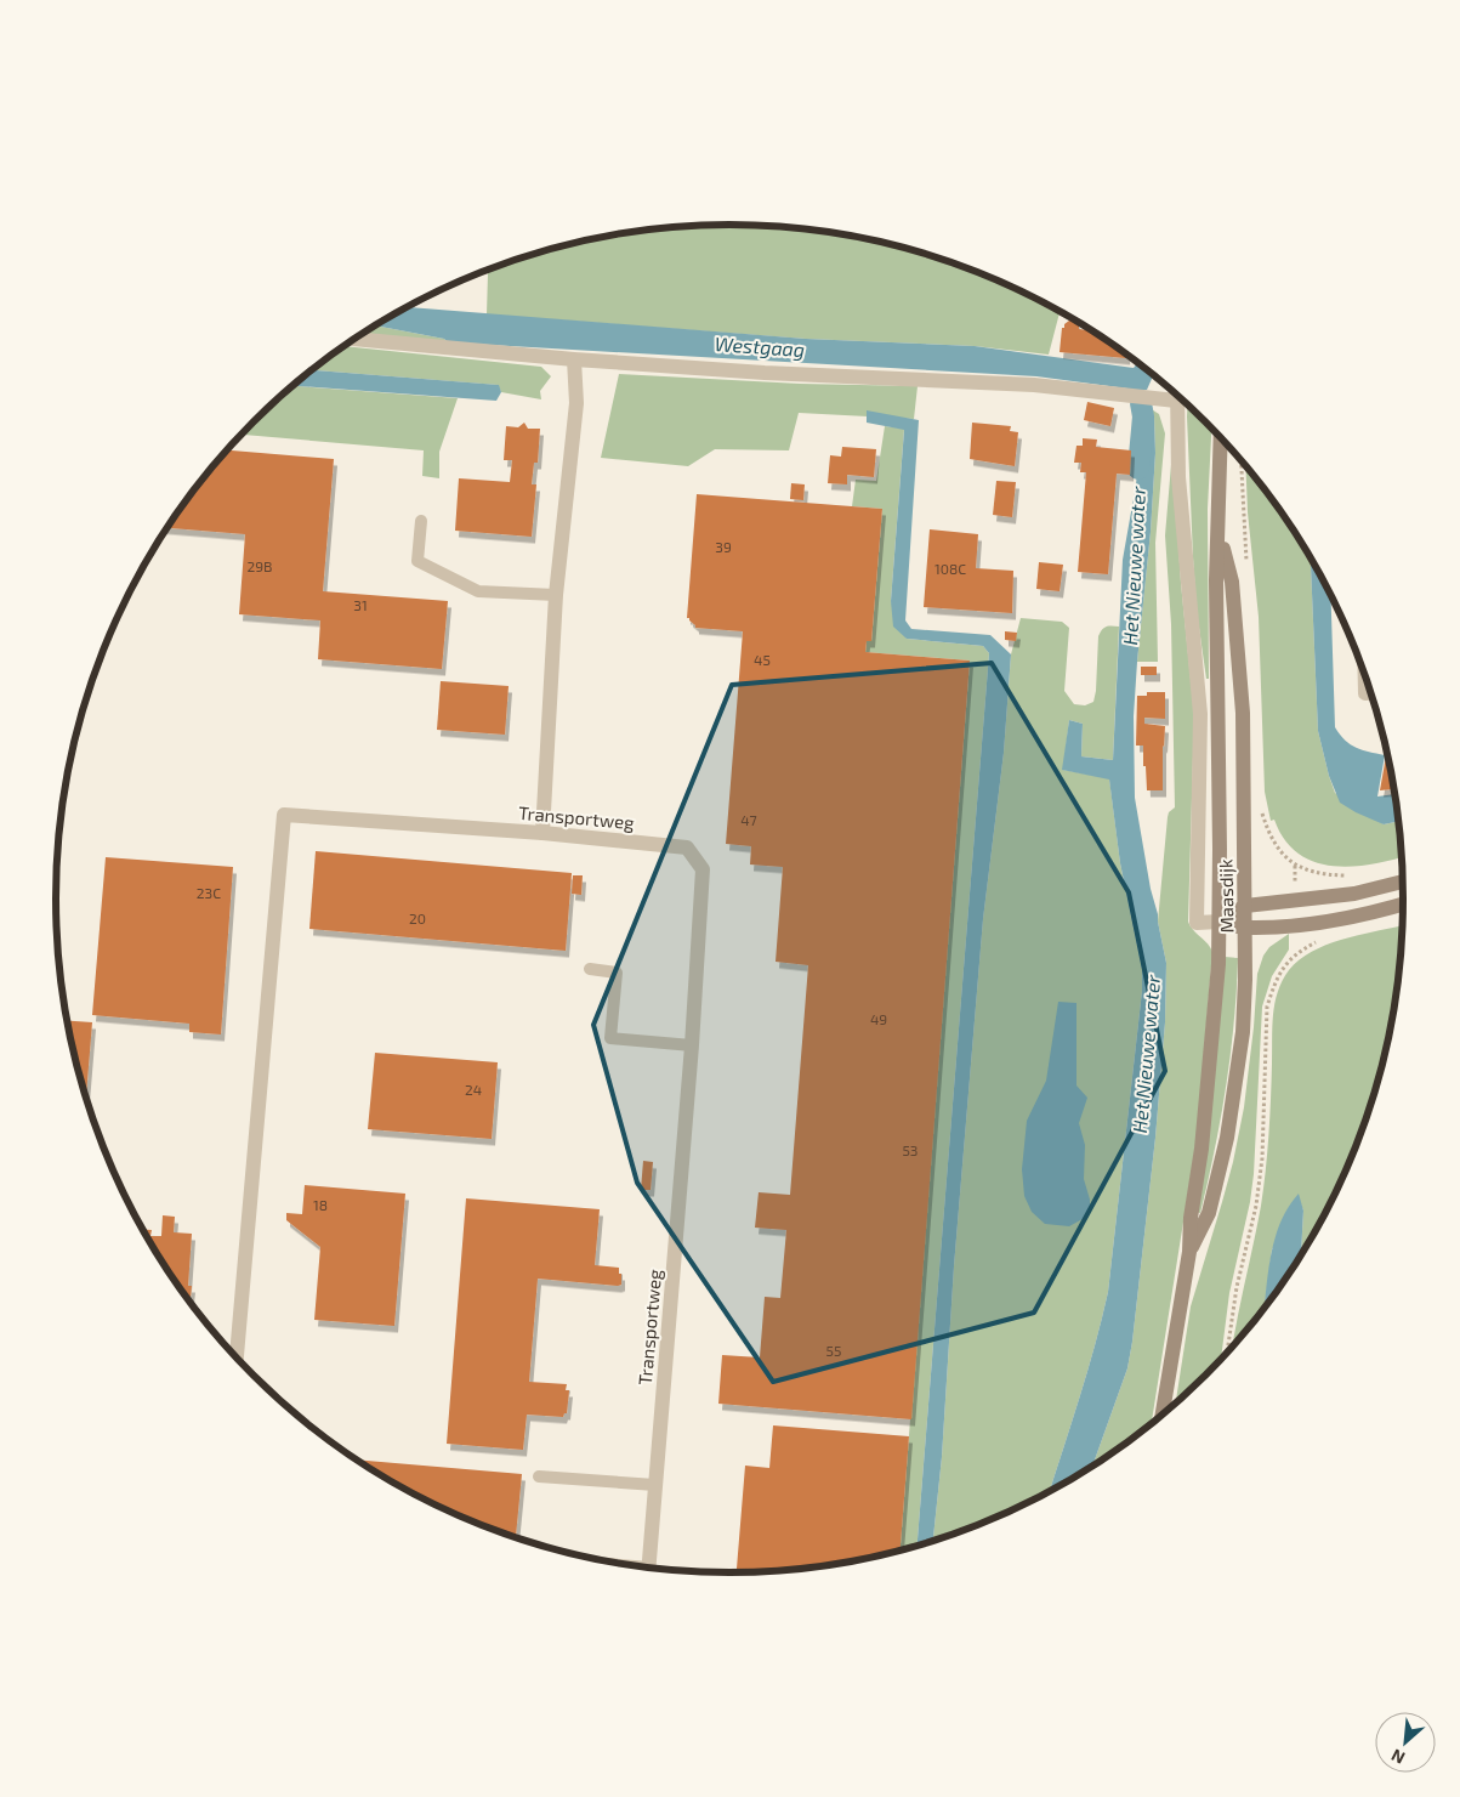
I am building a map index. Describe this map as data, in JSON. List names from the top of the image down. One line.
{"streets":{"main road":["Maasdijk"],"street":["Transportweg"]},"water":["Westgaag","Het Nieuwe water"],"house_numbers":["39","29B","108C","31","45","47","23C","20","49","24","53","18","55"],"north":"bottom left"}
